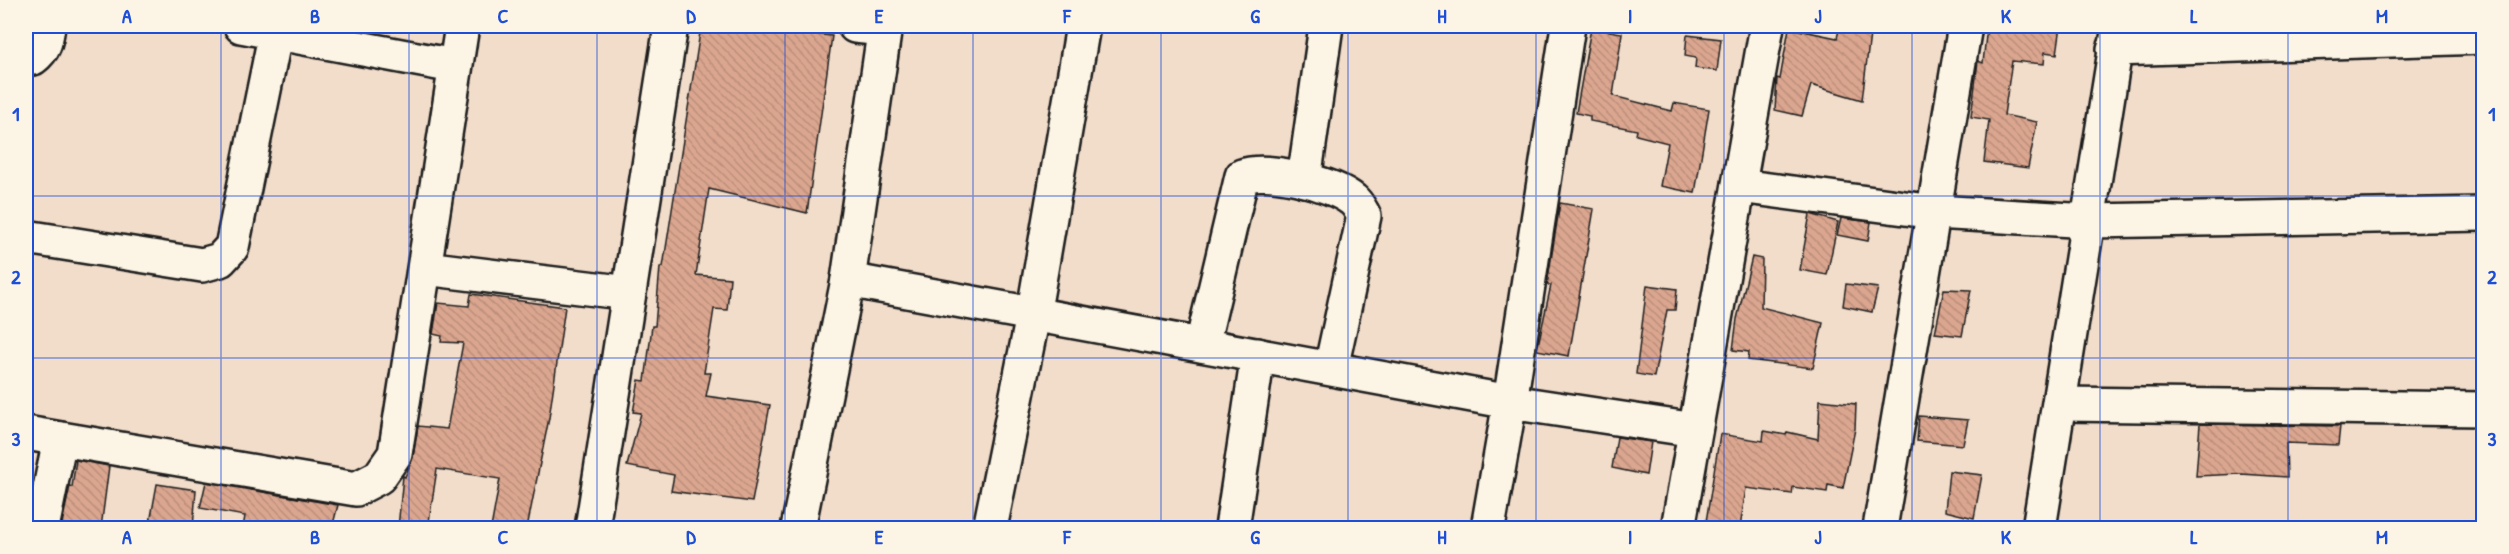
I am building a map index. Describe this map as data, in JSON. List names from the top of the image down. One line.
{"grid":{"columns":["A","B","C","D","E","F","G","H","I","J","K","L","M"],"rows":["1","2","3"]}}
